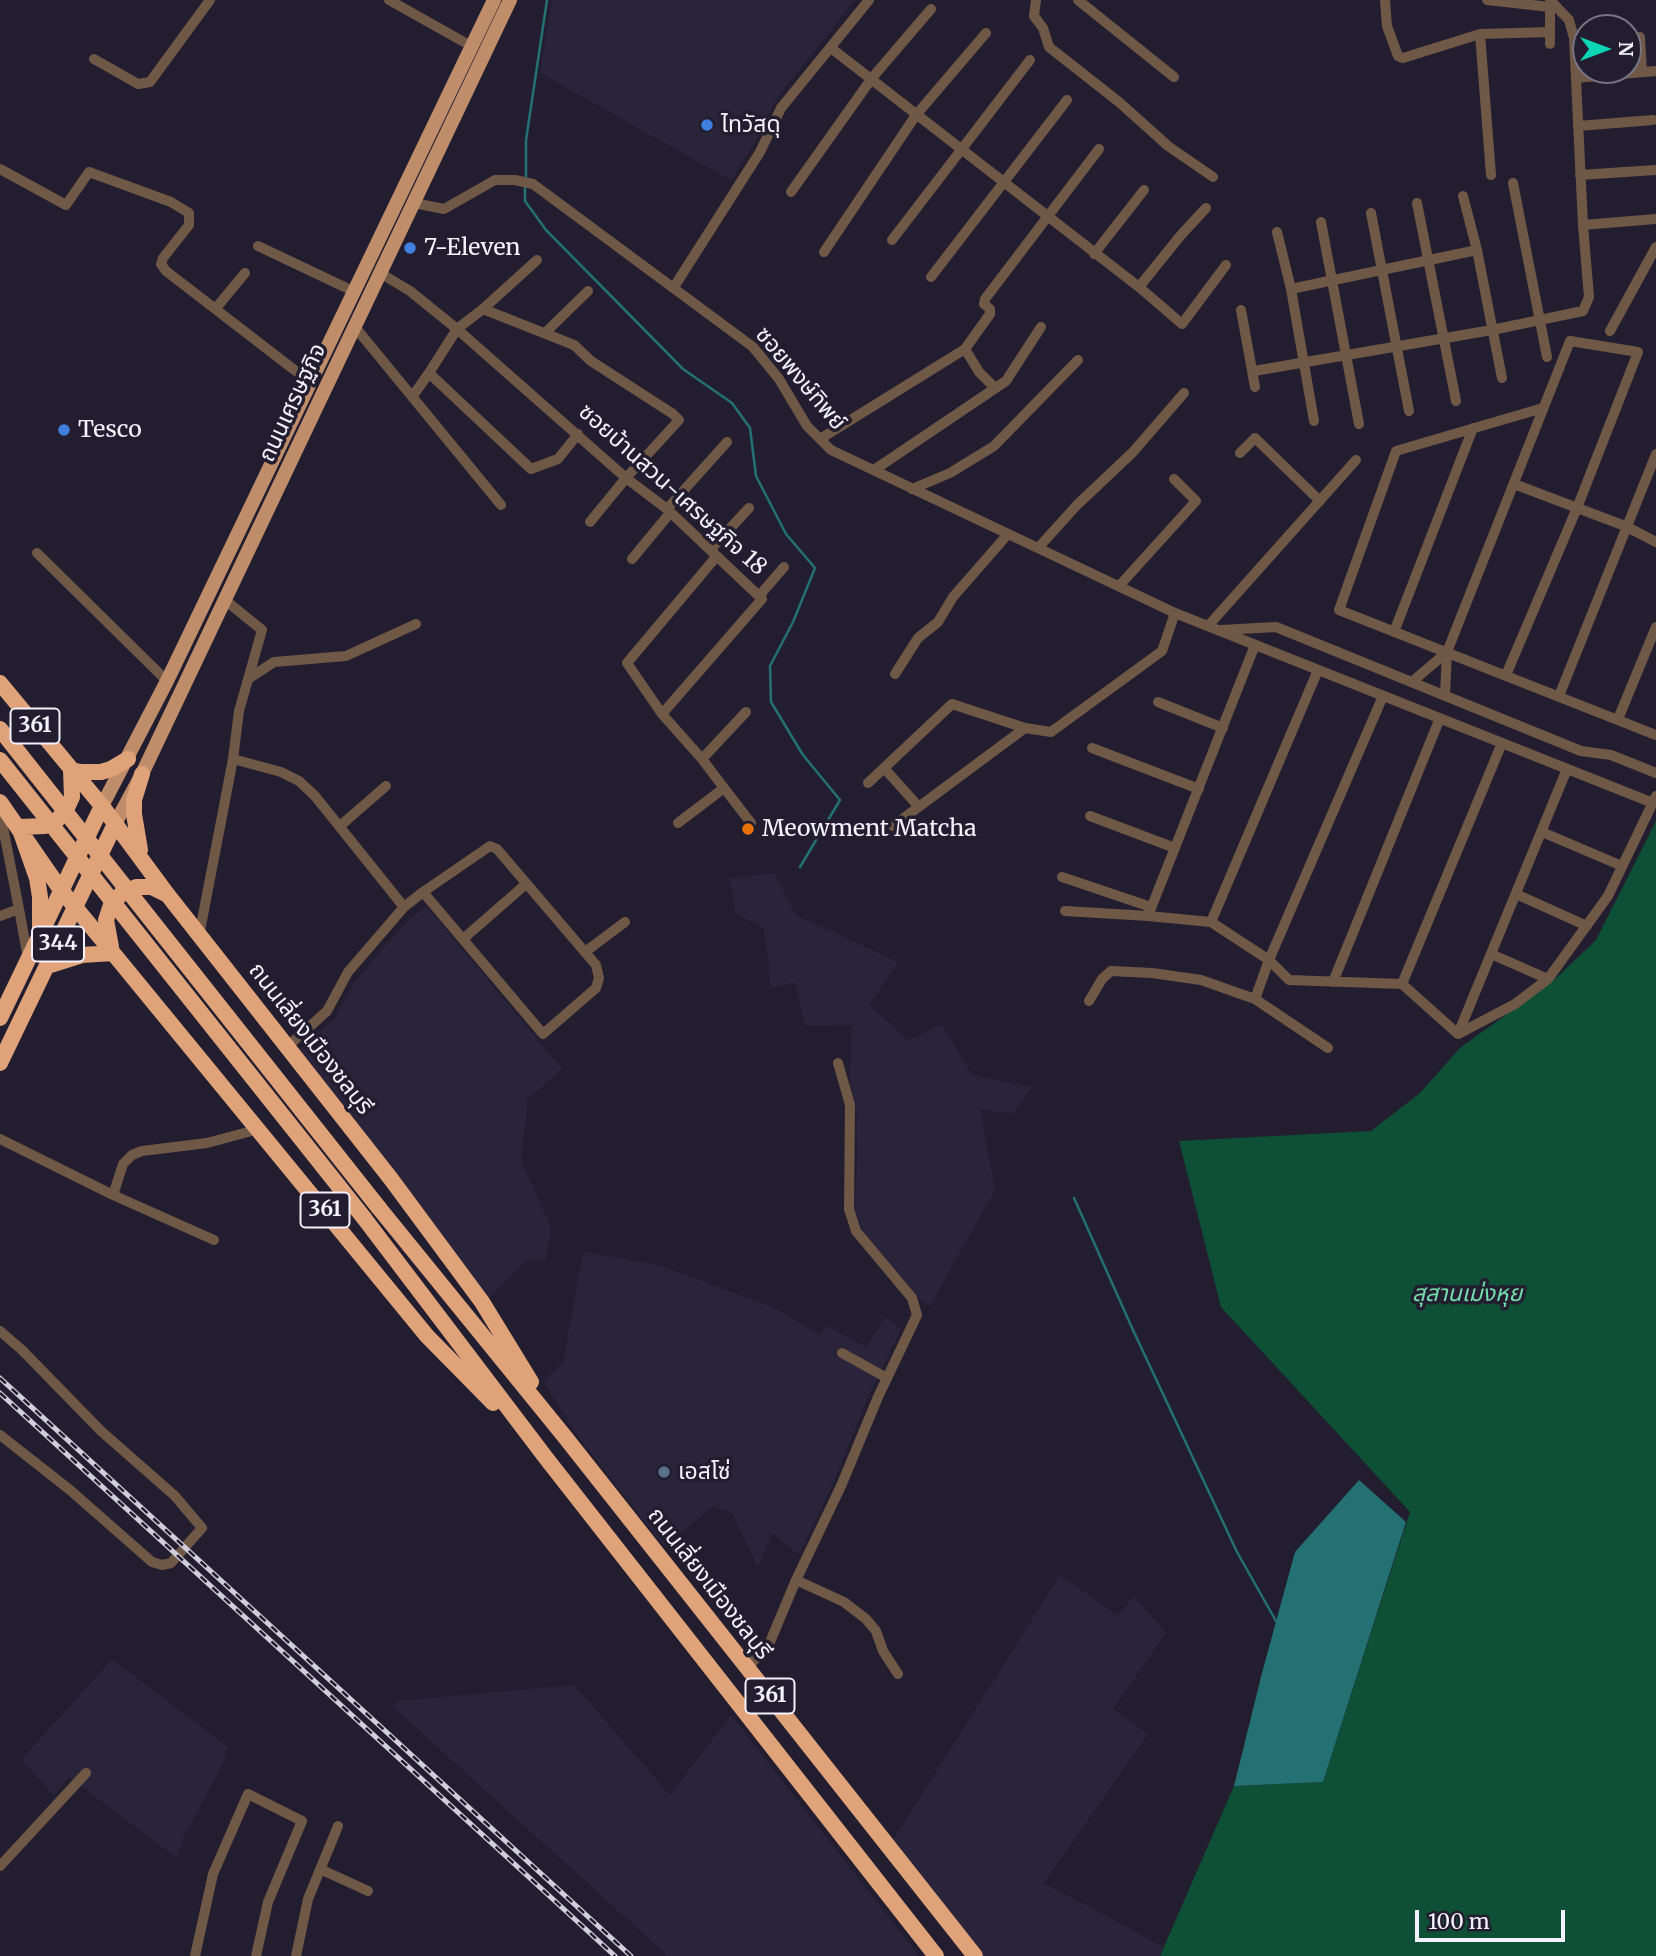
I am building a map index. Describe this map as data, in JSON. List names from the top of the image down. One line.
{"streets":{"highway":["361","344","ถนนเลี่ยงเมืองชลบุรี"],"main road":["ถนนเศรษฐกิจ"],"street":["ซอยพงษ์ทิพย์","ซอยบ้านสวน-เศรษฐกิจ 18"]},"crossings":[["ซอยพงษ์ทิพย์","ถนนเศรษฐกิจ"],["ถนนเศรษฐกิจ","ซอยบ้านสวน-เศรษฐกิจ 18"],["ถนนเศรษฐกิจ","344"],["ถนนเศรษฐกิจ","ถนนเลี่ยงเมืองชลบุรี"],["361","344"],["344","ถนนเลี่ยงเมืองชลบุรี"]],"parks":["สุสานเม่งหุย"],"places":["ไทวัสดุ","7-Eleven","Tesco","Meowment Matcha","เอสโซ่"],"scale_bar":"100 m","north":"right"}
